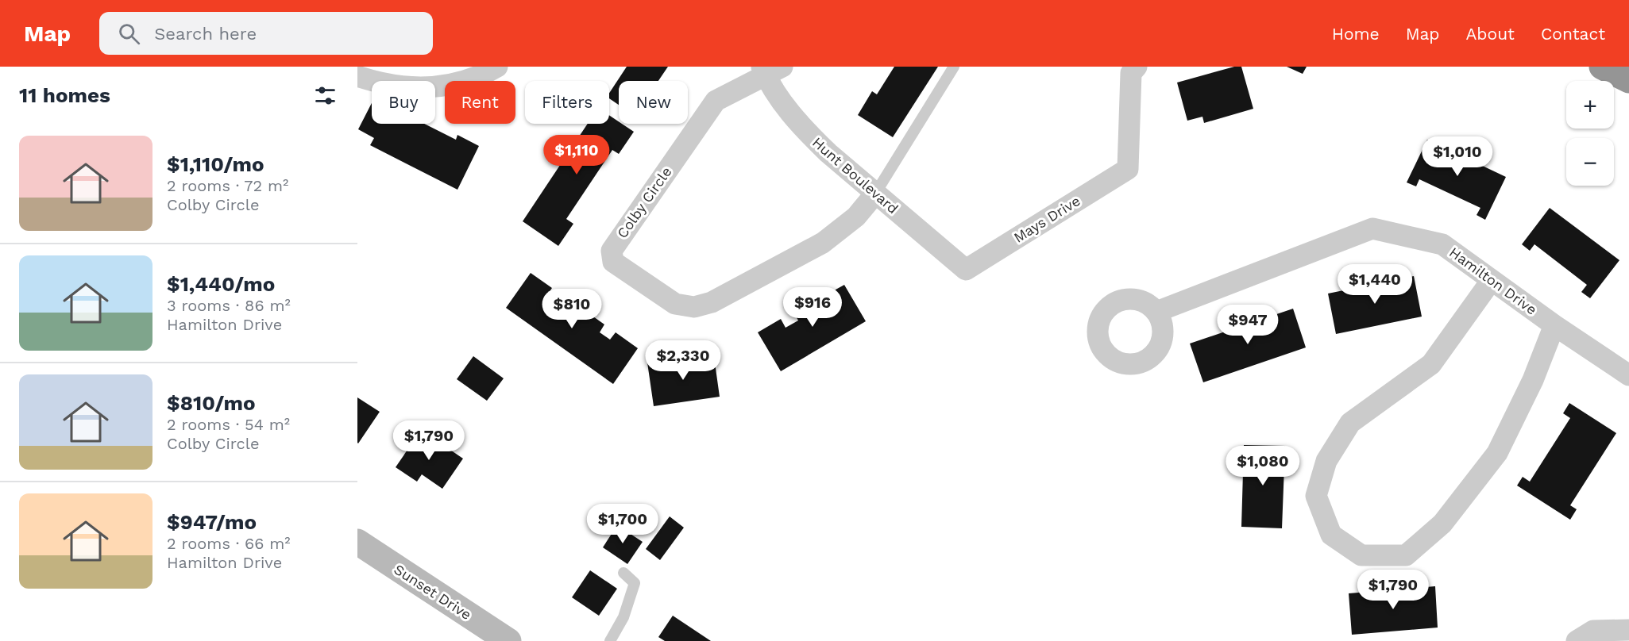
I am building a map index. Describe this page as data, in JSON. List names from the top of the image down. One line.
{"streets":{"street":["Hunt Boulevard","Colby Circle","Mays Drive","Hamilton Drive","Sunset Drive"]},"crossings":[["Hunt Boulevard","Colby Circle"],["Hunt Boulevard","Mays Drive"]],"page":{"header":"Map","search":"Search here","nav":["Home","Map","About","Contact"],"heading":"11 homes","map_buttons":["+","−"],"chip":["Buy","Rent","Filters","New"],"list":[{"name":"$1,110/mo","note":"2 rooms · 72 m² · Colby Circle"},{"name":"$1,440/mo","note":"3 rooms · 86 m² · Hamilton Drive"},{"name":"$810/mo","note":"2 rooms · 54 m² · Colby Circle"},{"name":"$947/mo","note":"2 rooms · 66 m² · Hamilton Drive"}],"price":["$1,110","$1,010","$1,440","$916","$810","$947","$2,330","$1,790","$1,080","$1,700","$1,790"]}}
